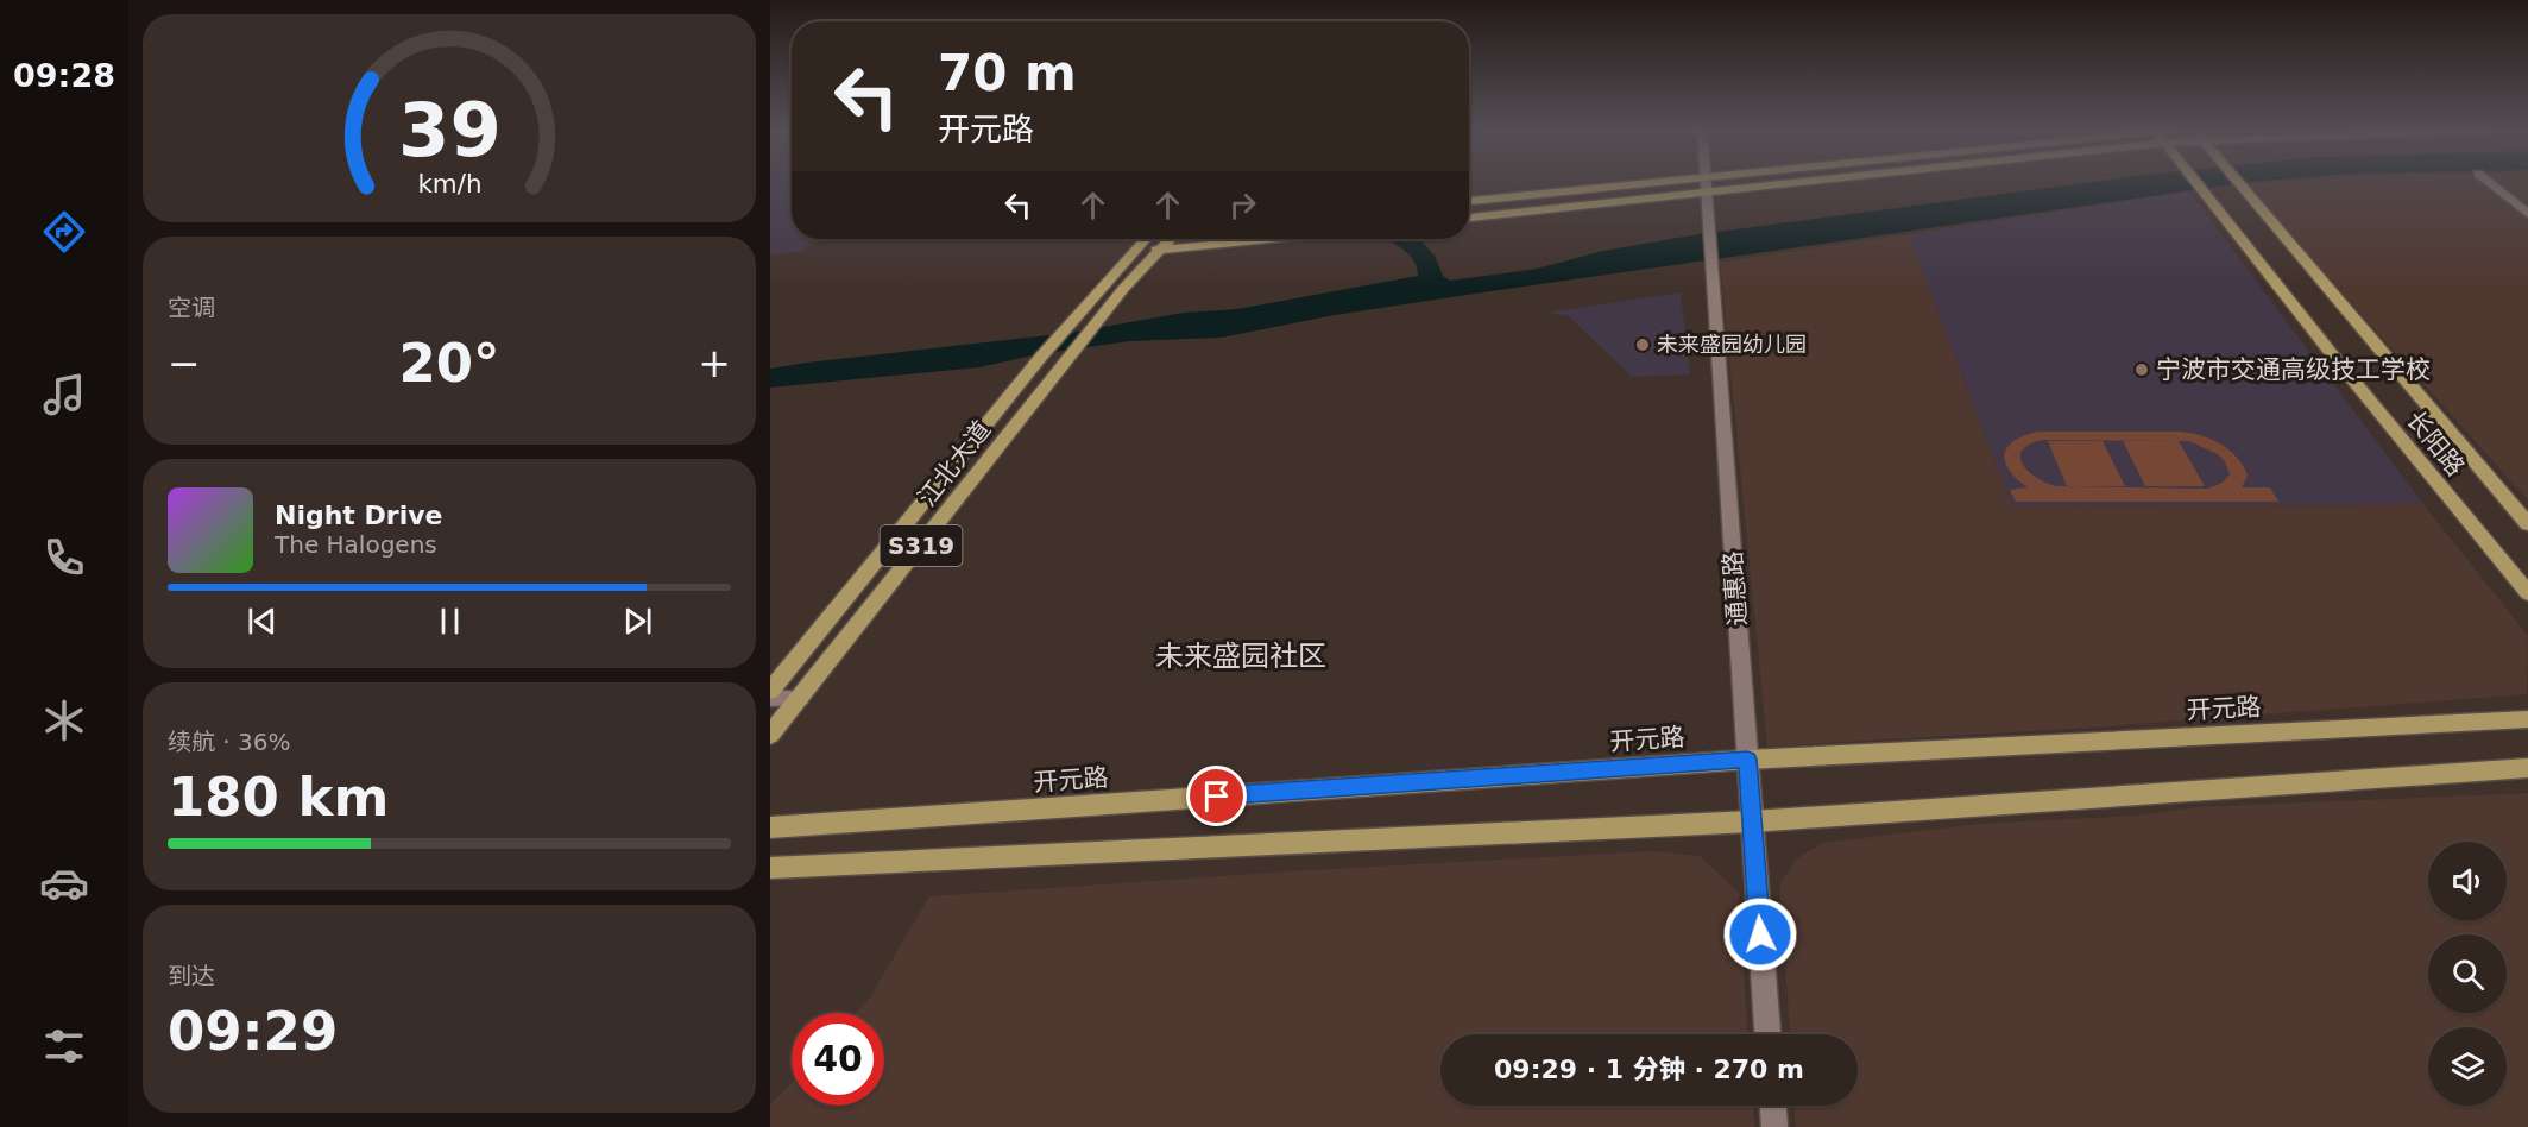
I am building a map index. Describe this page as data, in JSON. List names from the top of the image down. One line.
{"streets":{"main road":["长阳路","江北大道","S319","开元路"],"street":["通惠路"]},"crossings":[["通惠路","开元路"]],"districts":["未来盛园社区"],"places":["未来盛园幼儿园","宁波市交通高级技工学校"],"page":{"tabs":"09:28","turn":["70 m","开元路"],"tile":["空调",["续航 · 36%","180 km"],["到达","09:29"]],"heat":["−","20°","+"],"song":["Night Drive","The Halogens"],"limit":"40","trip":"09:29 · 1 分钟 · 270 m","gauge":["39","km/h"]}}
